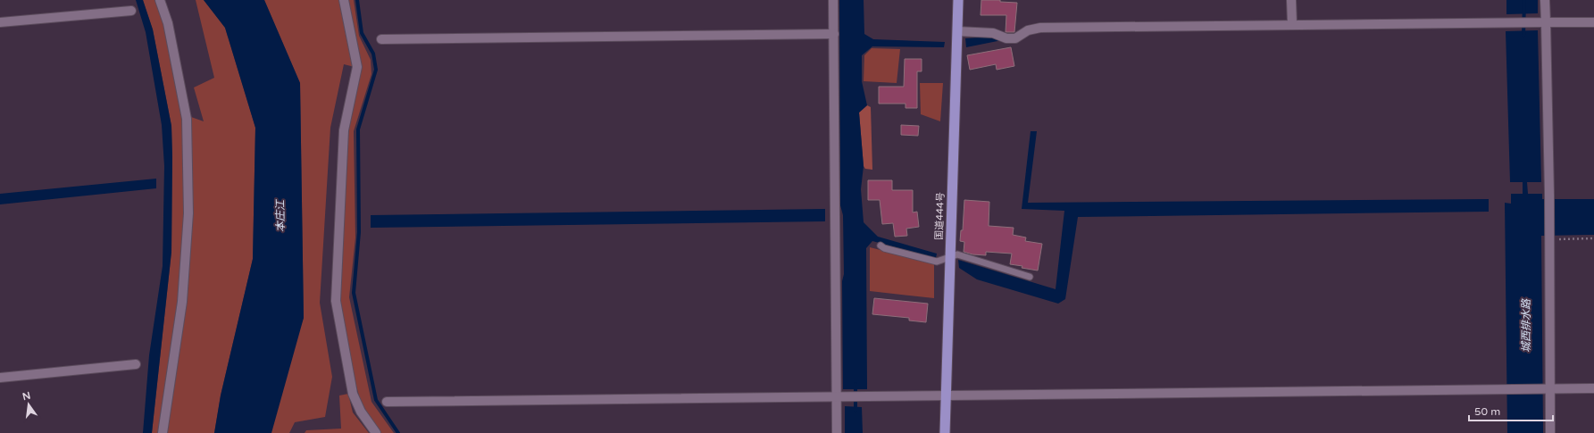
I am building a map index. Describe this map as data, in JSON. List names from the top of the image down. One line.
{"streets":{"highway":["国道444号"]},"water":["本庄江","城西排水路"],"scale_bar":"50 m","north":"top"}
